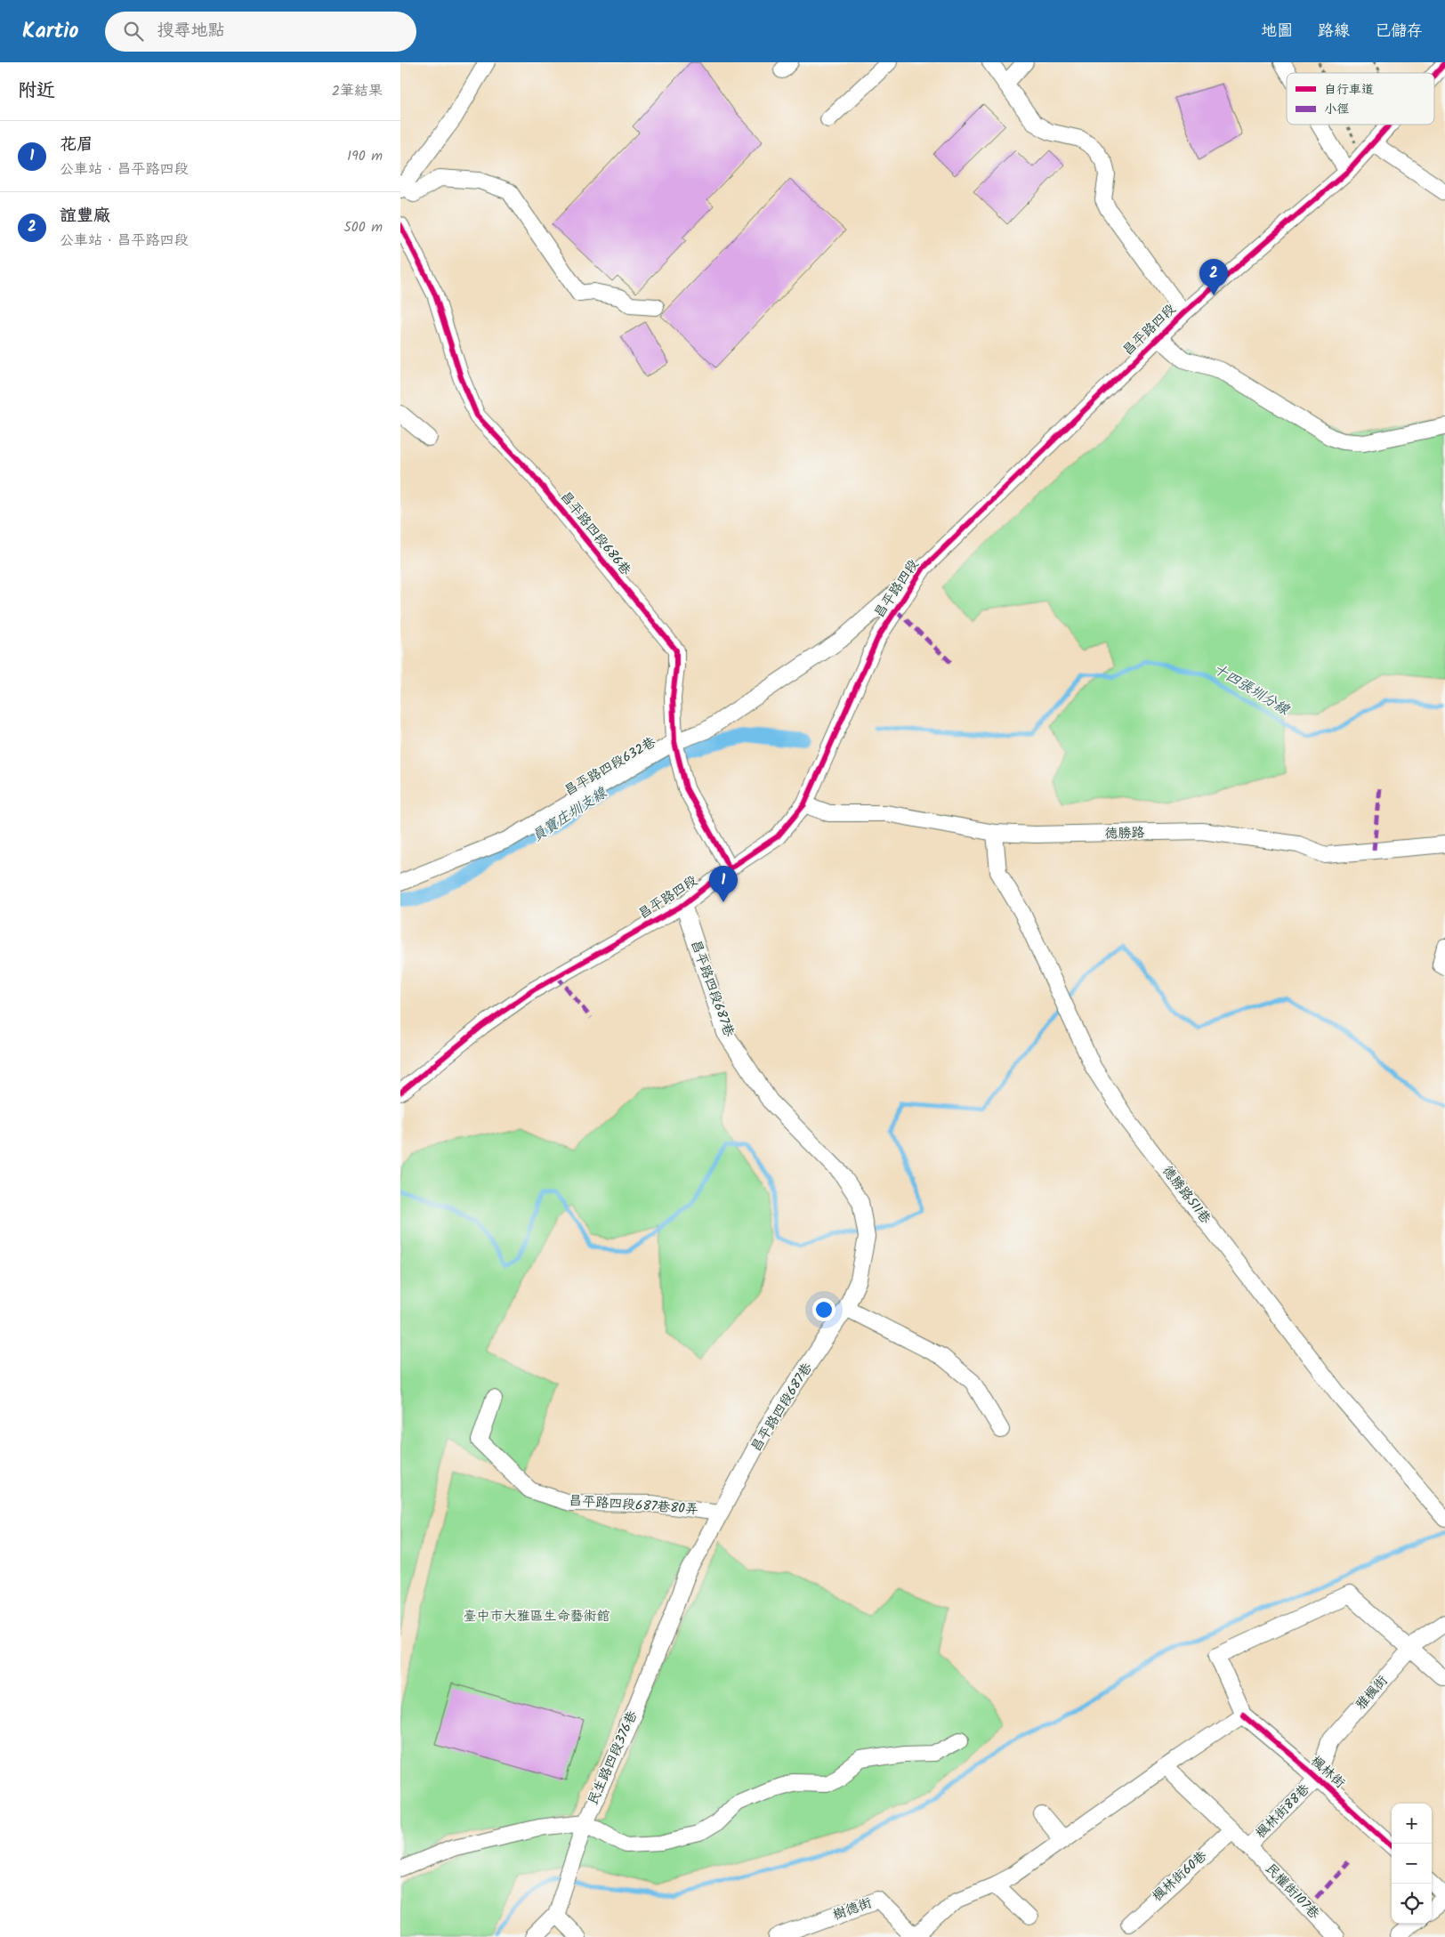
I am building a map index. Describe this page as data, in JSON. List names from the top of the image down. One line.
{"streets":{"street":["昌平路四段","昌平路四段686巷","昌平路四段632巷","德勝路","昌平路四段687巷","德勝路511巷","昌平路四段687巷80弄","雅楓街","民生路四段376巷","楓林街","楓林街88巷","楓林街60巷","民權街107巷","樹德街"]},"crossings":[["昌平路四段","昌平路四段686巷"],["昌平路四段","昌平路四段632巷"],["昌平路四段","德勝路"],["昌平路四段","昌平路四段687巷"],["昌平路四段686巷","昌平路四段632巷"],["德勝路","德勝路511巷"],["昌平路四段687巷","昌平路四段687巷80弄"],["昌平路四段687巷","民生路四段376巷"],["雅楓街","楓林街"],["雅楓街","楓林街88巷"],["楓林街","楓林街88巷"],["楓林街88巷","民權街107巷"]],"water":["十四張圳分線","員寶庄圳支線"],"parks":["臺中市大雅區生命藝術館"],"legend":["自行車道","小徑"],"page":{"header":"Kartio","search":"搜尋地點","nav":["地圖","路線","已儲存"],"heading":["附近","2筆結果"],"list":[{"mark":"1","name":"花眉","note":"公車站 · 昌平路四段","value":"190 m"},{"mark":"2","name":"誼豐廠","note":"公車站 · 昌平路四段","value":"500 m"}],"pins":["2","1"],"map_buttons":["+","−"]}}
